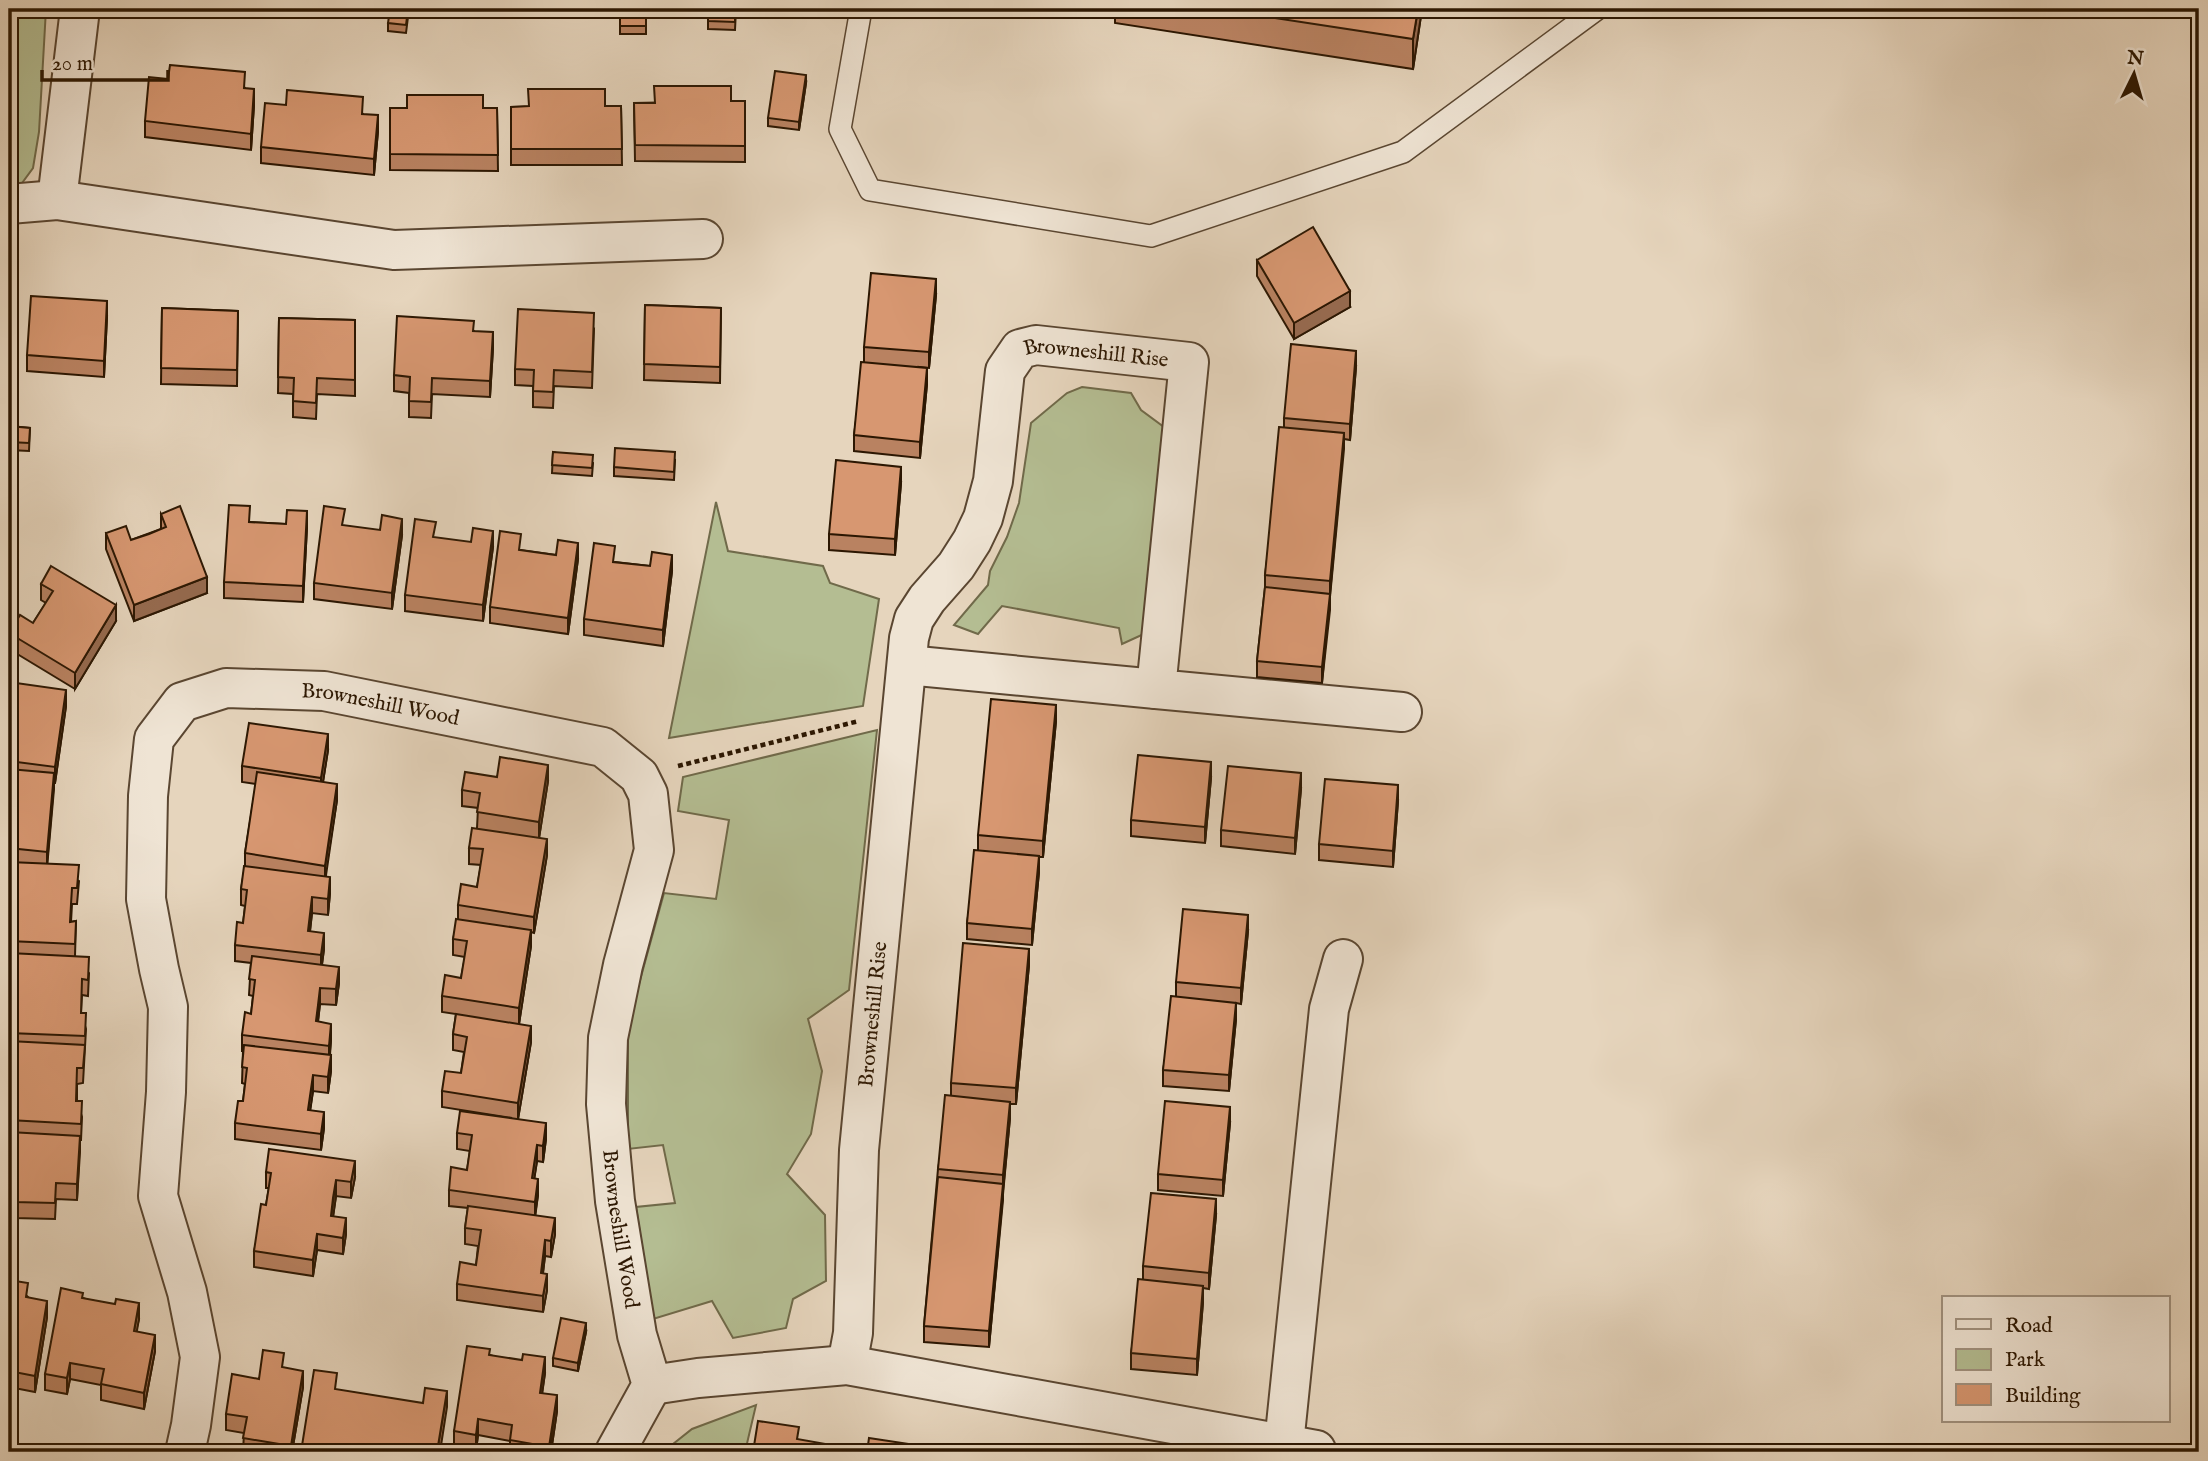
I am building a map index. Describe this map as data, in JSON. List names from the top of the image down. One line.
{"streets":{"street":["Browneshill Rise","Browneshill Wood"]},"legend":["Road","Park","Building"],"scale_bar":"20 m","north":"top"}
